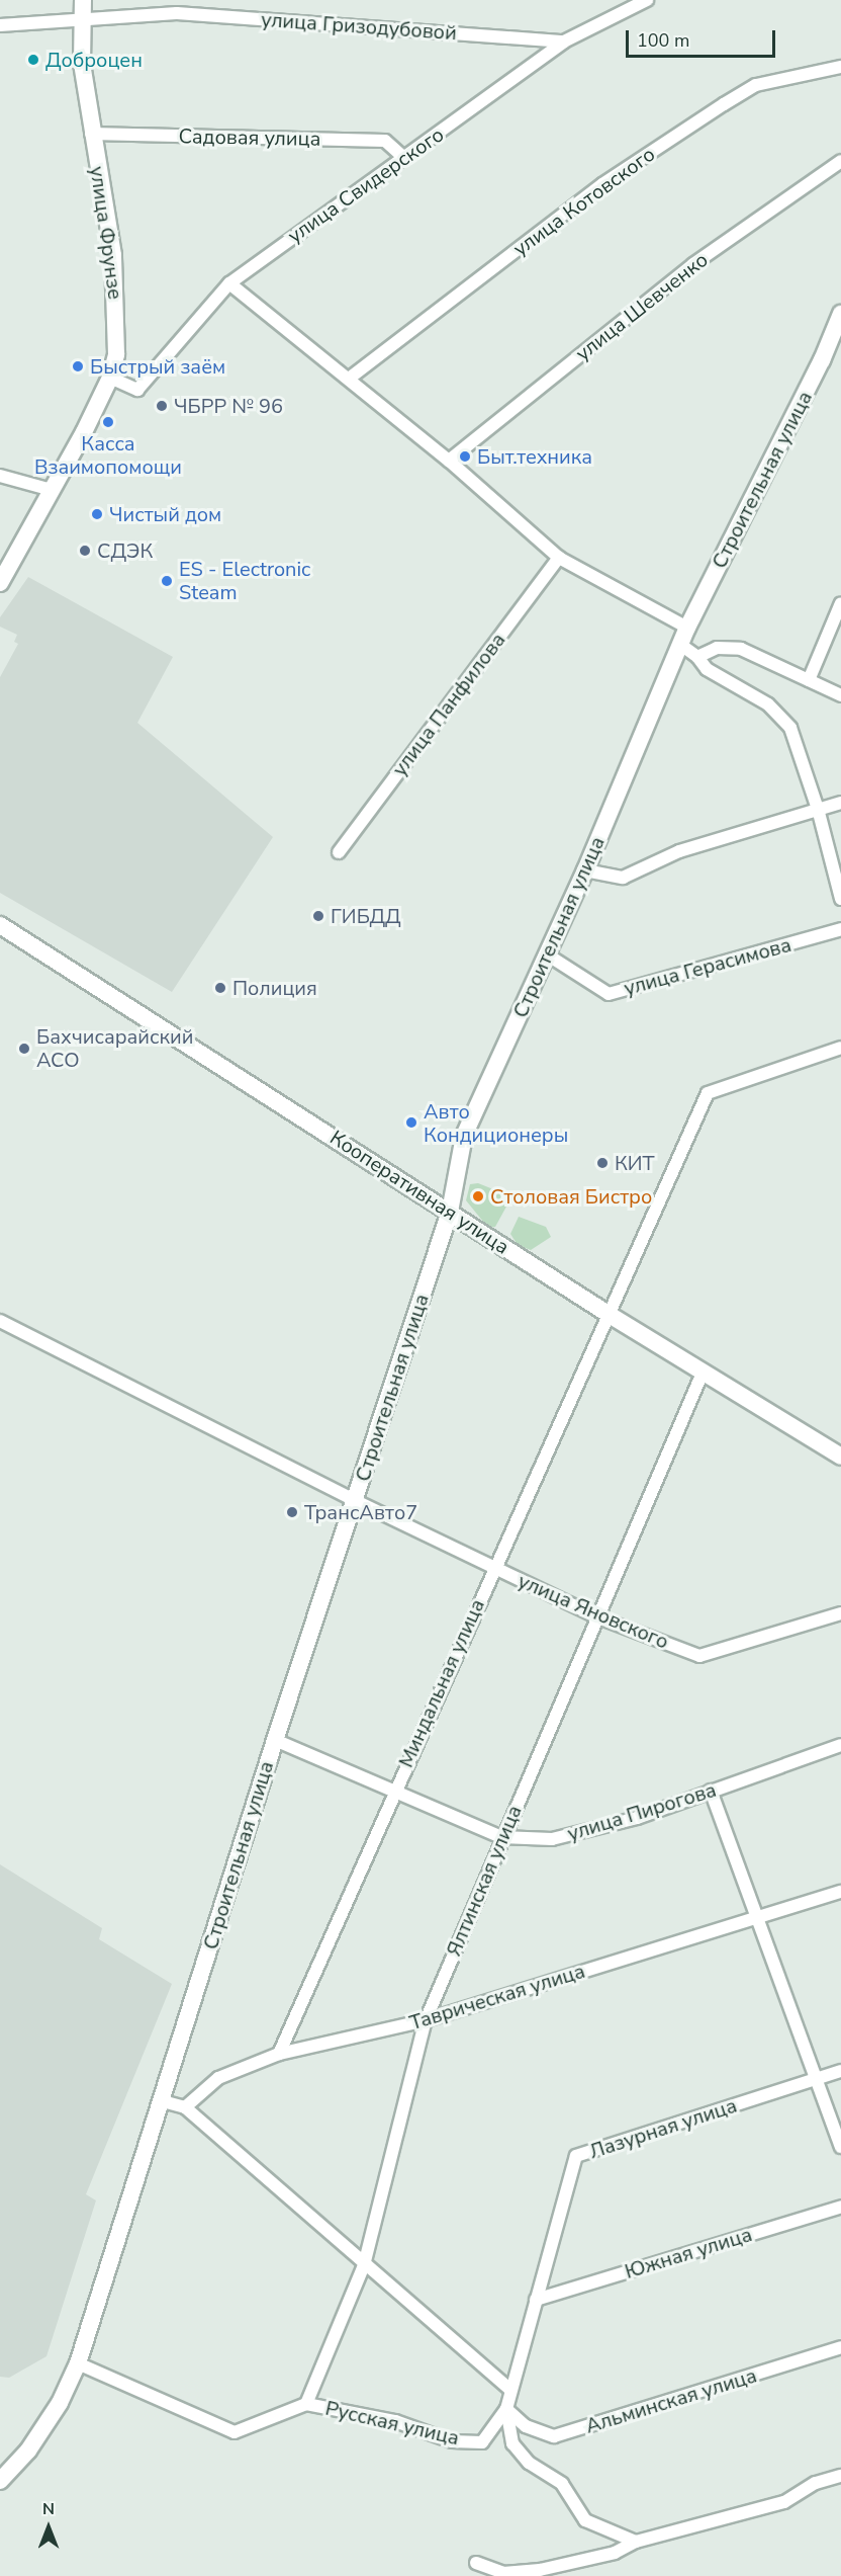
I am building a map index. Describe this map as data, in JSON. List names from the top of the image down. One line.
{"streets":{"main road":["улица Фрунзе","Строительная улица","Кооперативная улица"],"street":["улица Гризодубовой","Садовая улица","улица Свидерского","улица Котовского","улица Шевченко","улица Панфилова","улица Герасимова","улица Яновского","Миндальная улица","улица Пирогова","Ялтинская улица","Таврическая улица","Лазурная улица","Южная улица","Альминская улица","Русская улица"]},"crossings":[["улица Гризодубовой","улица Свидерского"],["улица Гризодубовой","улица Фрунзе"],["Садовая улица","улица Свидерского"],["Садовая улица","улица Фрунзе"],["улица Свидерского","улица Фрунзе"],["Строительная улица","улица Герасимова"],["Строительная улица","Кооперативная улица"],["Строительная улица","улица Яновского"],["Строительная улица","улица Пирогова"],["Строительная улица","Русская улица"],["Кооперативная улица","Миндальная улица"],["Кооперативная улица","Ялтинская улица"],["улица Яновского","Миндальная улица"],["улица Яновского","Ялтинская улица"],["Миндальная улица","улица Пирогова"],["Миндальная улица","Таврическая улица"],["улица Пирогова","Ялтинская улица"],["Ялтинская улица","Таврическая улица"],["Ялтинская улица","Русская улица"],["Лазурная улица","Южная улица"],["Лазурная улица","Русская улица"],["Альминская улица","Русская улица"]],"places":["Доброцен","Быстрый заём","ЧБРР № 96","Касса Взаимопомощи","Быт.техника","Чистый дом","СДЭК","ES - Electronic Steam","ГИБДД","Полиция","Бахчисарайский АСО","Авто Кондиционеры","КИТ","Столовая Бистро","ТрансАвто7"],"scale_bar":"100 m","north":"top"}
